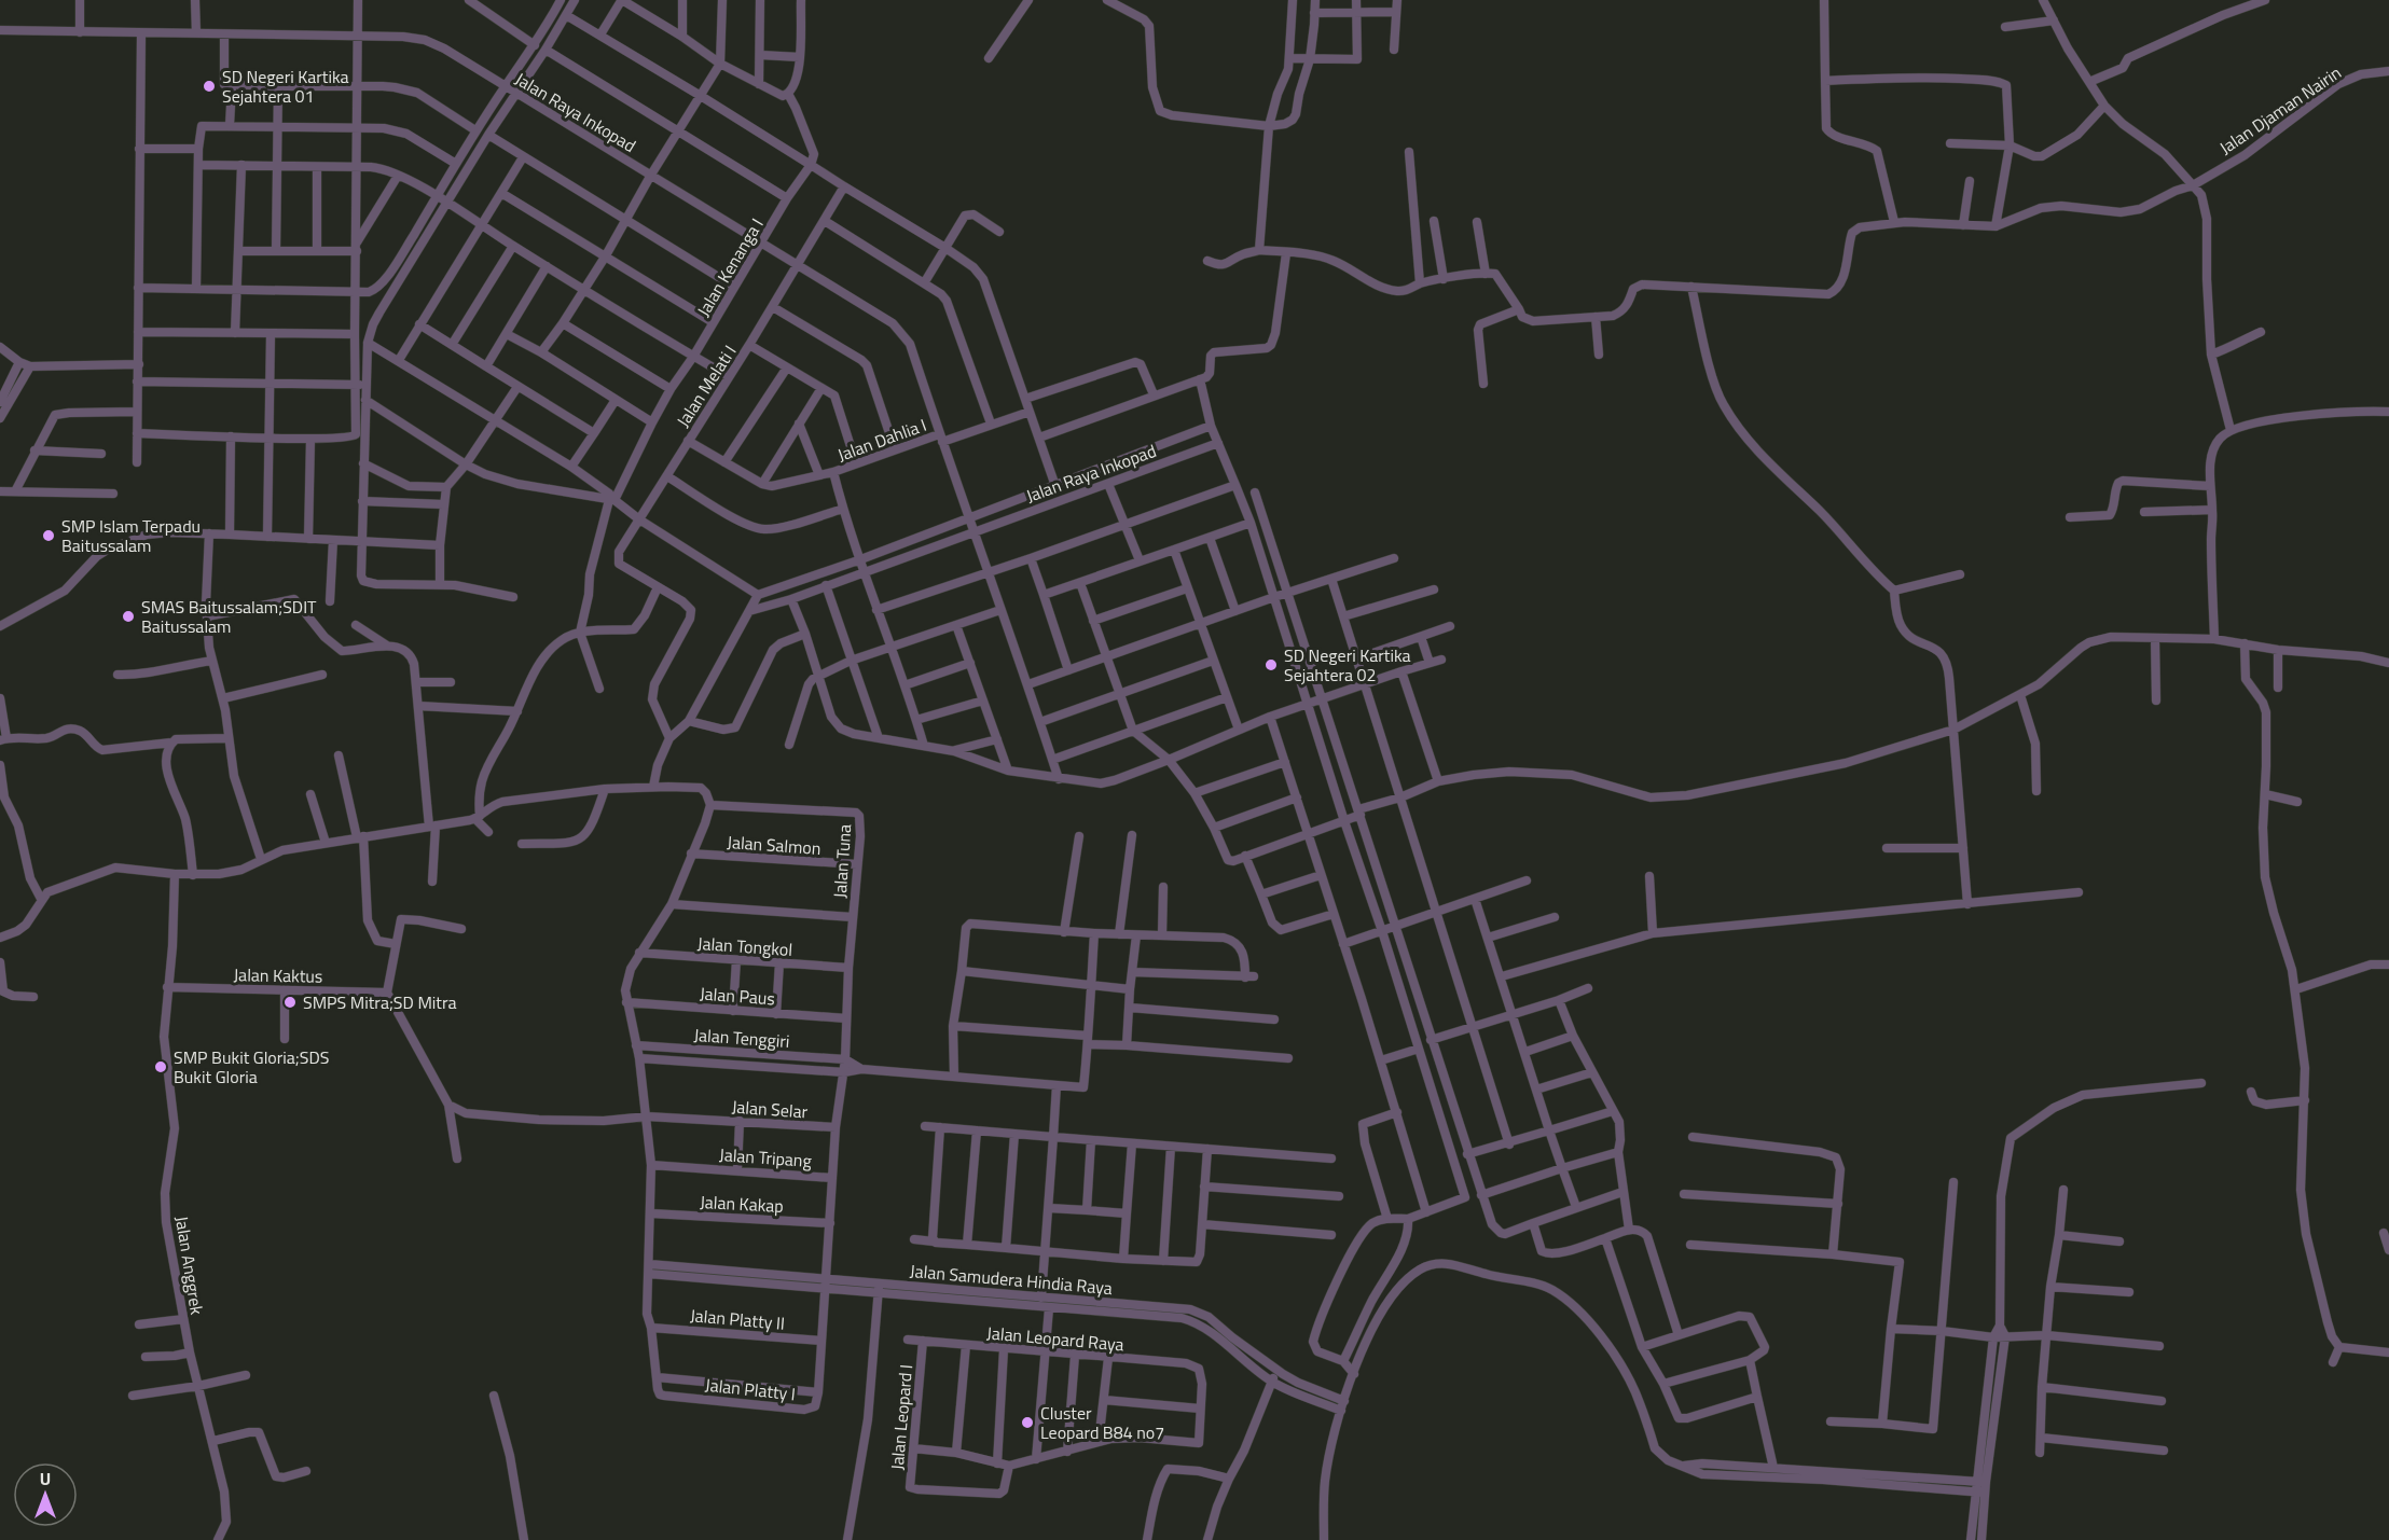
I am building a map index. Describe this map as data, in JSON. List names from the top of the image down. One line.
{"streets":{"street":["Jalan Djaman Nairin","Jalan Raya Inkopad","Jalan Kenanga I","Jalan Melati I","Jalan Dahlia I","Jalan Salmon","Jalan Tuna","Jalan Tongkol","Jalan Kaktus","Jalan Paus","Jalan Tenggiri","Jalan Selar","Jalan Tripang","Jalan Kakap","Jalan Anggrek","Jalan Samudera Hindia Raya","Jalan Platty II","Jalan Leopard Raya","Jalan Platty I","Jalan Leopard I"]},"crossings":[["Jalan Raya Inkopad","Jalan Kenanga I"],["Jalan Raya Inkopad","Jalan Melati I"],["Jalan Raya Inkopad","Jalan Dahlia I"],["Jalan Salmon","Jalan Tuna"],["Jalan Tuna","Jalan Tongkol"],["Jalan Tuna","Jalan Paus"],["Jalan Tuna","Jalan Tenggiri"],["Jalan Kaktus","Jalan Anggrek"],["Jalan Tripang","Jalan Kakap"],["Jalan Tripang","Jalan Platty I"],["Jalan Kakap","Jalan Platty I"],["Jalan Samudera Hindia Raya","Jalan Platty I"],["Jalan Platty II","Jalan Platty I"],["Jalan Leopard Raya","Jalan Leopard I"]],"places":["SD Negeri Kartika Sejahtera 01","SMP Islam Terpadu Baitussalam","SMAS Baitussalam;SDIT Baitussalam","SD Negeri Kartika Sejahtera 02","SMPS Mitra;SD Mitra","SMP Bukit Gloria;SDS Bukit Gloria","Cluster Leopard B84 no7"],"north":"top"}
